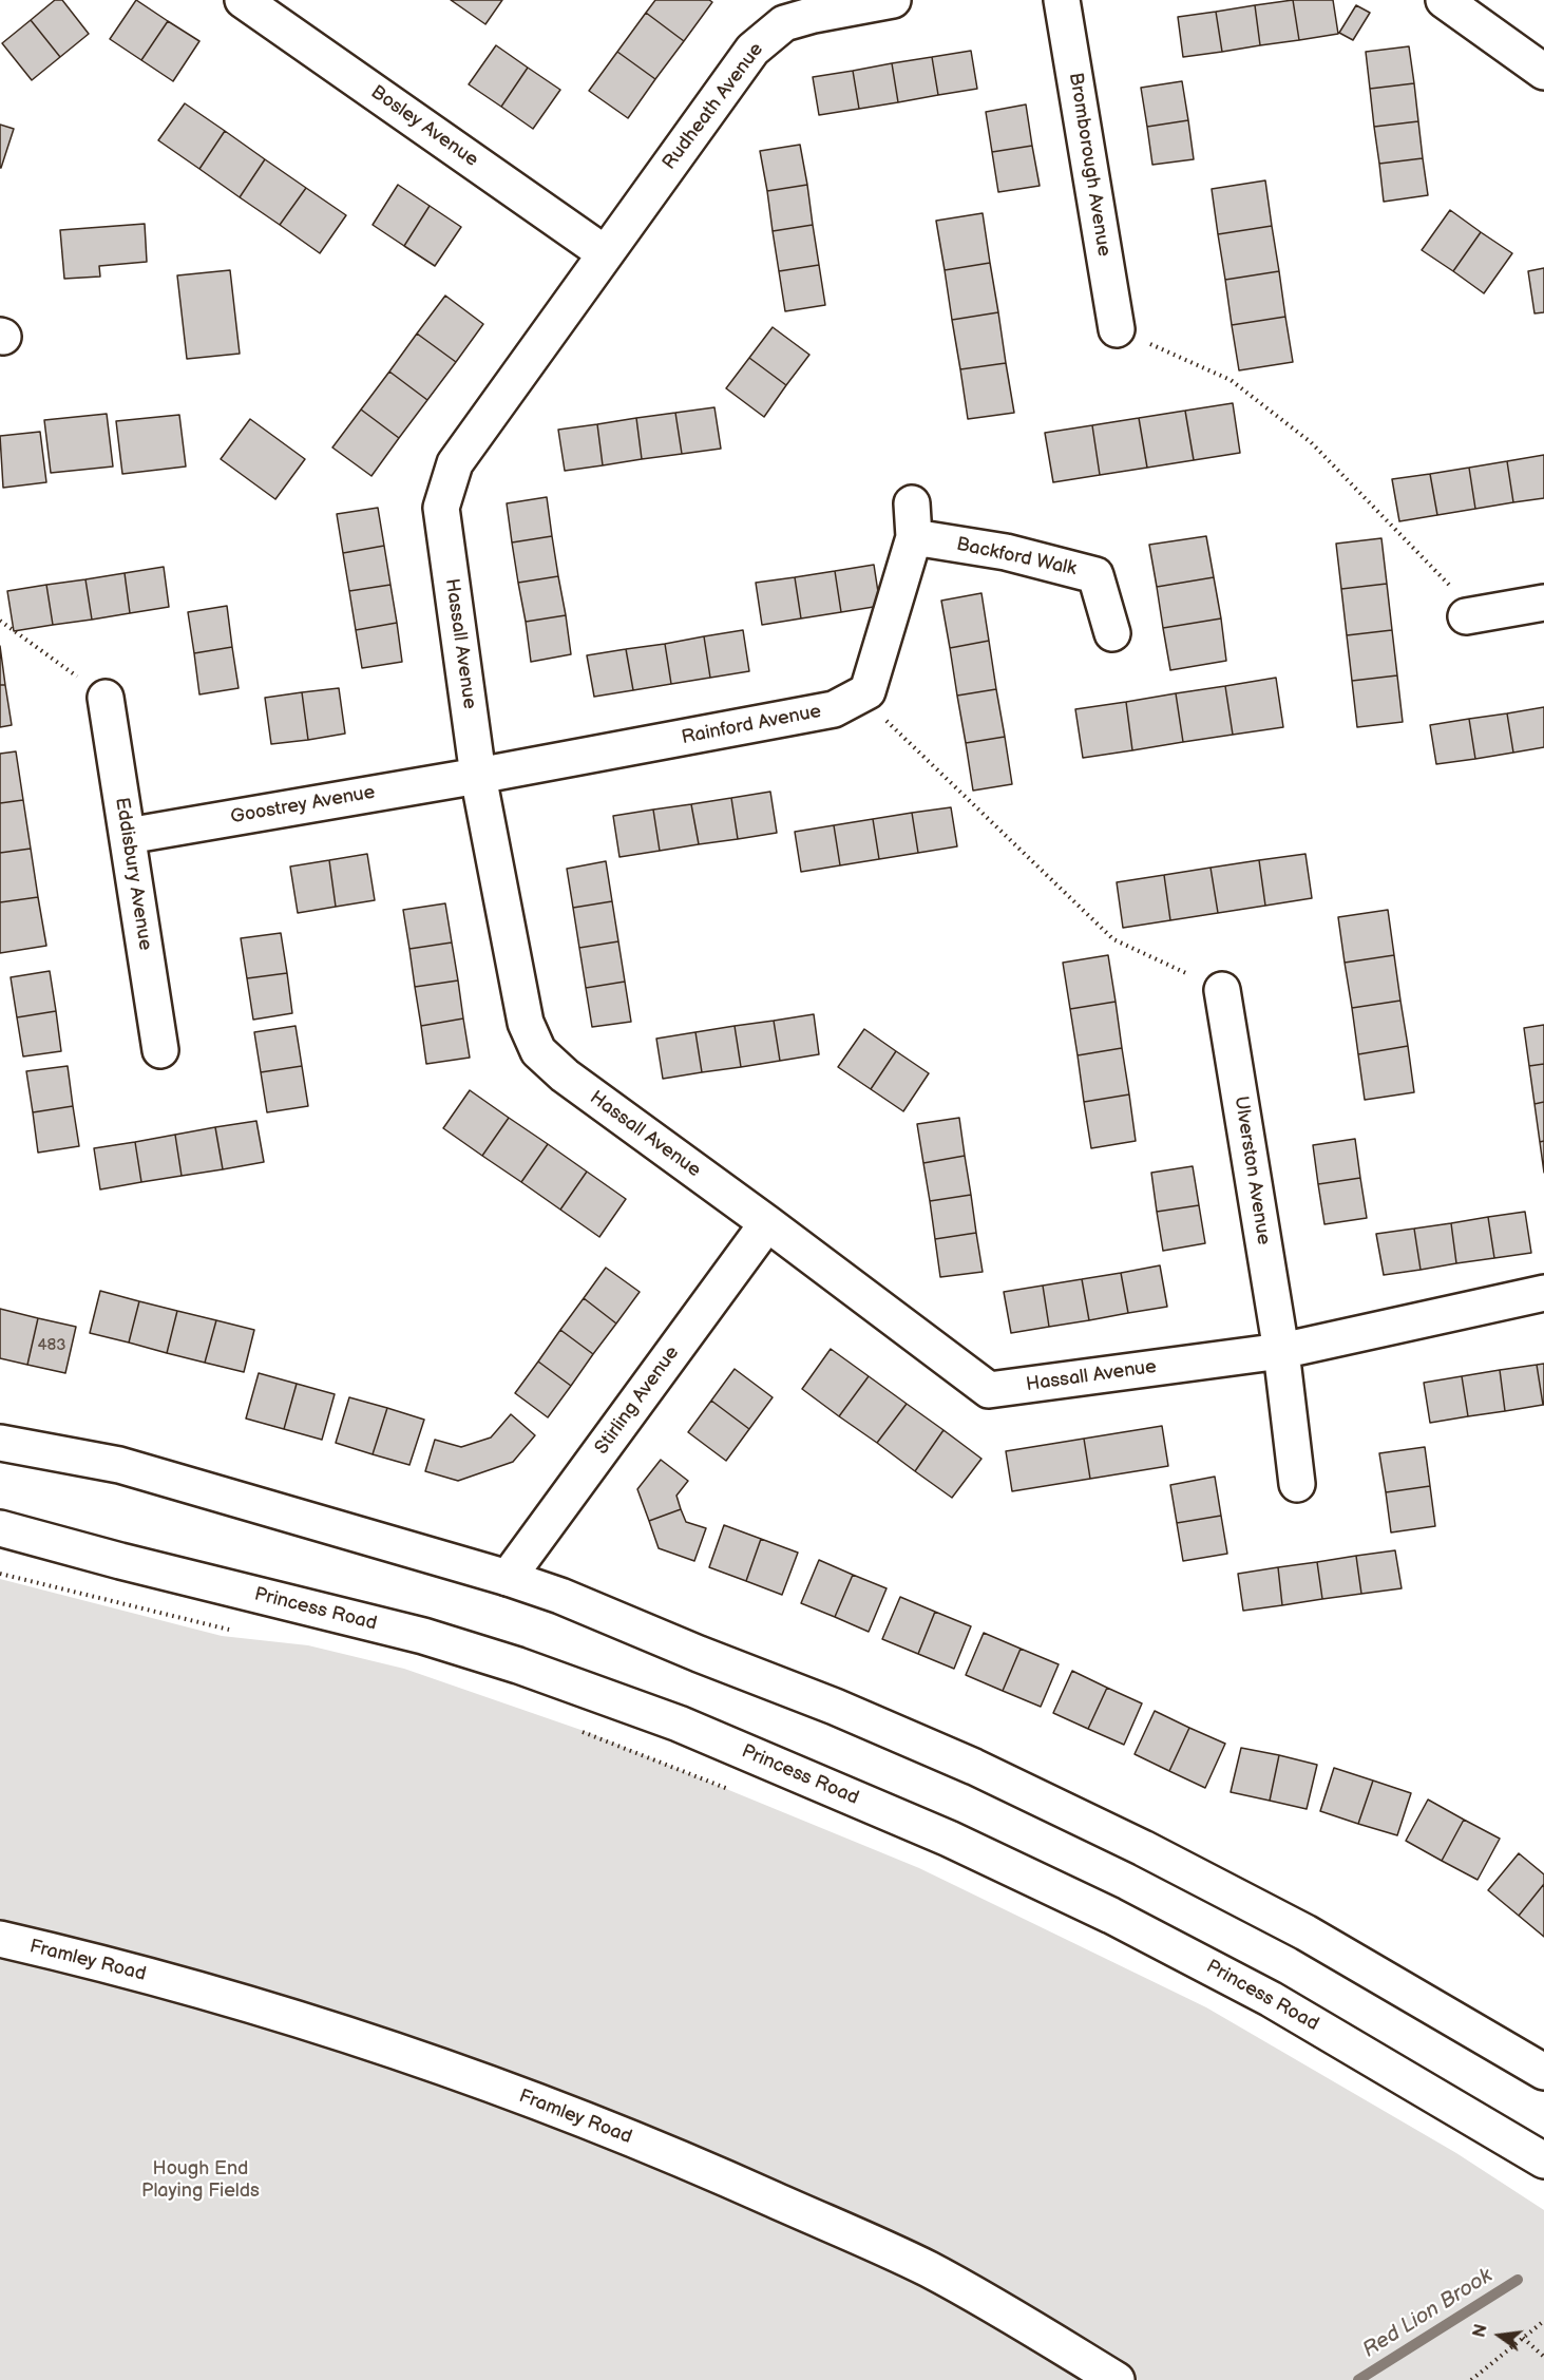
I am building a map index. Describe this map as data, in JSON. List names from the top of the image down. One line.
{"streets":{"main road":["Rudheath Avenue","Bosley Avenue","Bromborough Avenue","Backford Walk","Hassall Avenue","Rainford Avenue","Goostrey Avenue","Eddisbury Avenue","Ulverston Avenue","Stirling Avenue","Princess Road","Framley Road"]},"crossings":[["Rudheath Avenue","Bosley Avenue"],["Rudheath Avenue","Hassall Avenue"],["Bosley Avenue","Hassall Avenue"],["Backford Walk","Rainford Avenue"],["Hassall Avenue","Rainford Avenue"],["Hassall Avenue","Goostrey Avenue"],["Hassall Avenue","Ulverston Avenue"],["Hassall Avenue","Stirling Avenue"],["Rainford Avenue","Goostrey Avenue"],["Goostrey Avenue","Eddisbury Avenue"]],"water":["Red Lion Brook"],"parks":["Hough End Playing Fields"],"house_numbers":["483"],"north":"left"}
